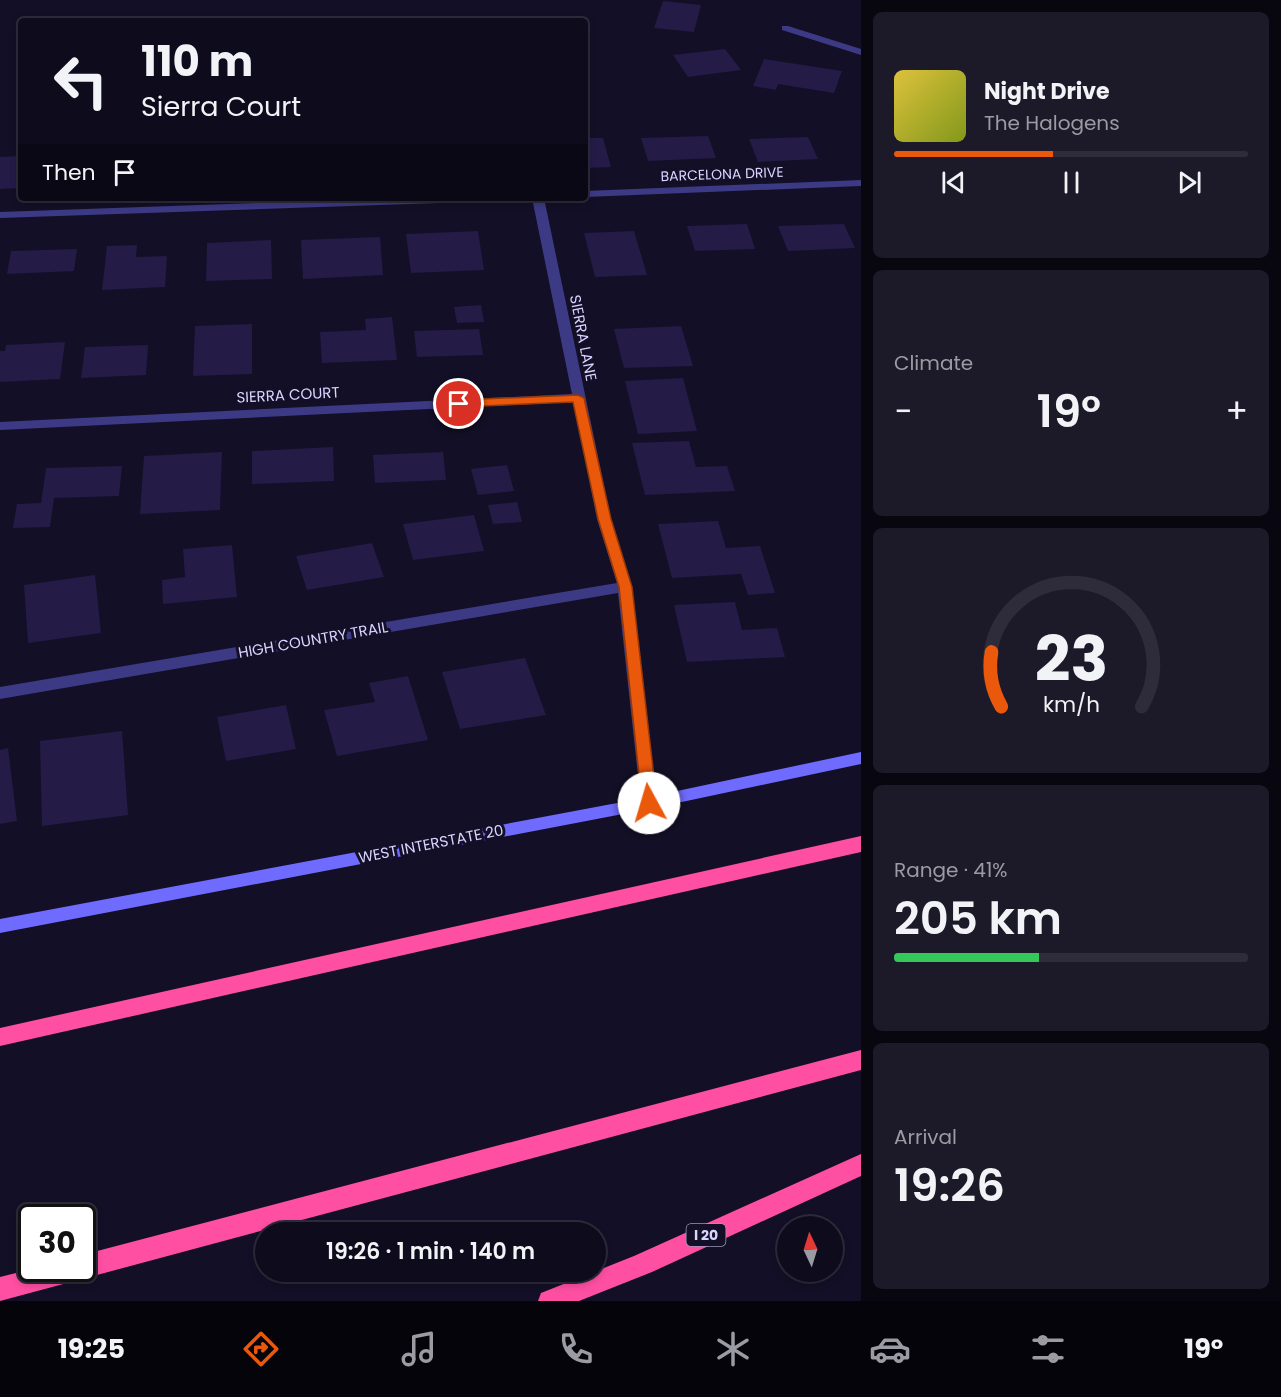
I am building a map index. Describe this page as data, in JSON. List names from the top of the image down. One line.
{"streets":{"highway":["I 20"],"main road":["WEST INTERSTATE 20"],"street":["BARCELONA DRIVE","SIERRA LANE","SIERRA COURT","HIGH COUNTRY TRAIL"]},"crossings":[["SIERRA LANE","SIERRA COURT"],["SIERRA LANE","HIGH COUNTRY TRAIL"],["SIERRA LANE","WEST INTERSTATE 20"]],"north":"top","page":{"turn":["110 m","Sierra Court"],"song":["Night Drive","The Halogens"],"then":"Then","tile":["Climate",["Range · 41%","205 km"],["Arrival","19:26"]],"heat":["−","19°","+"],"limit":"30","trip":"19:26 · 1 min · 140 m","tabs":["19:25","19°"],"gauge":["23","km/h"]}}
